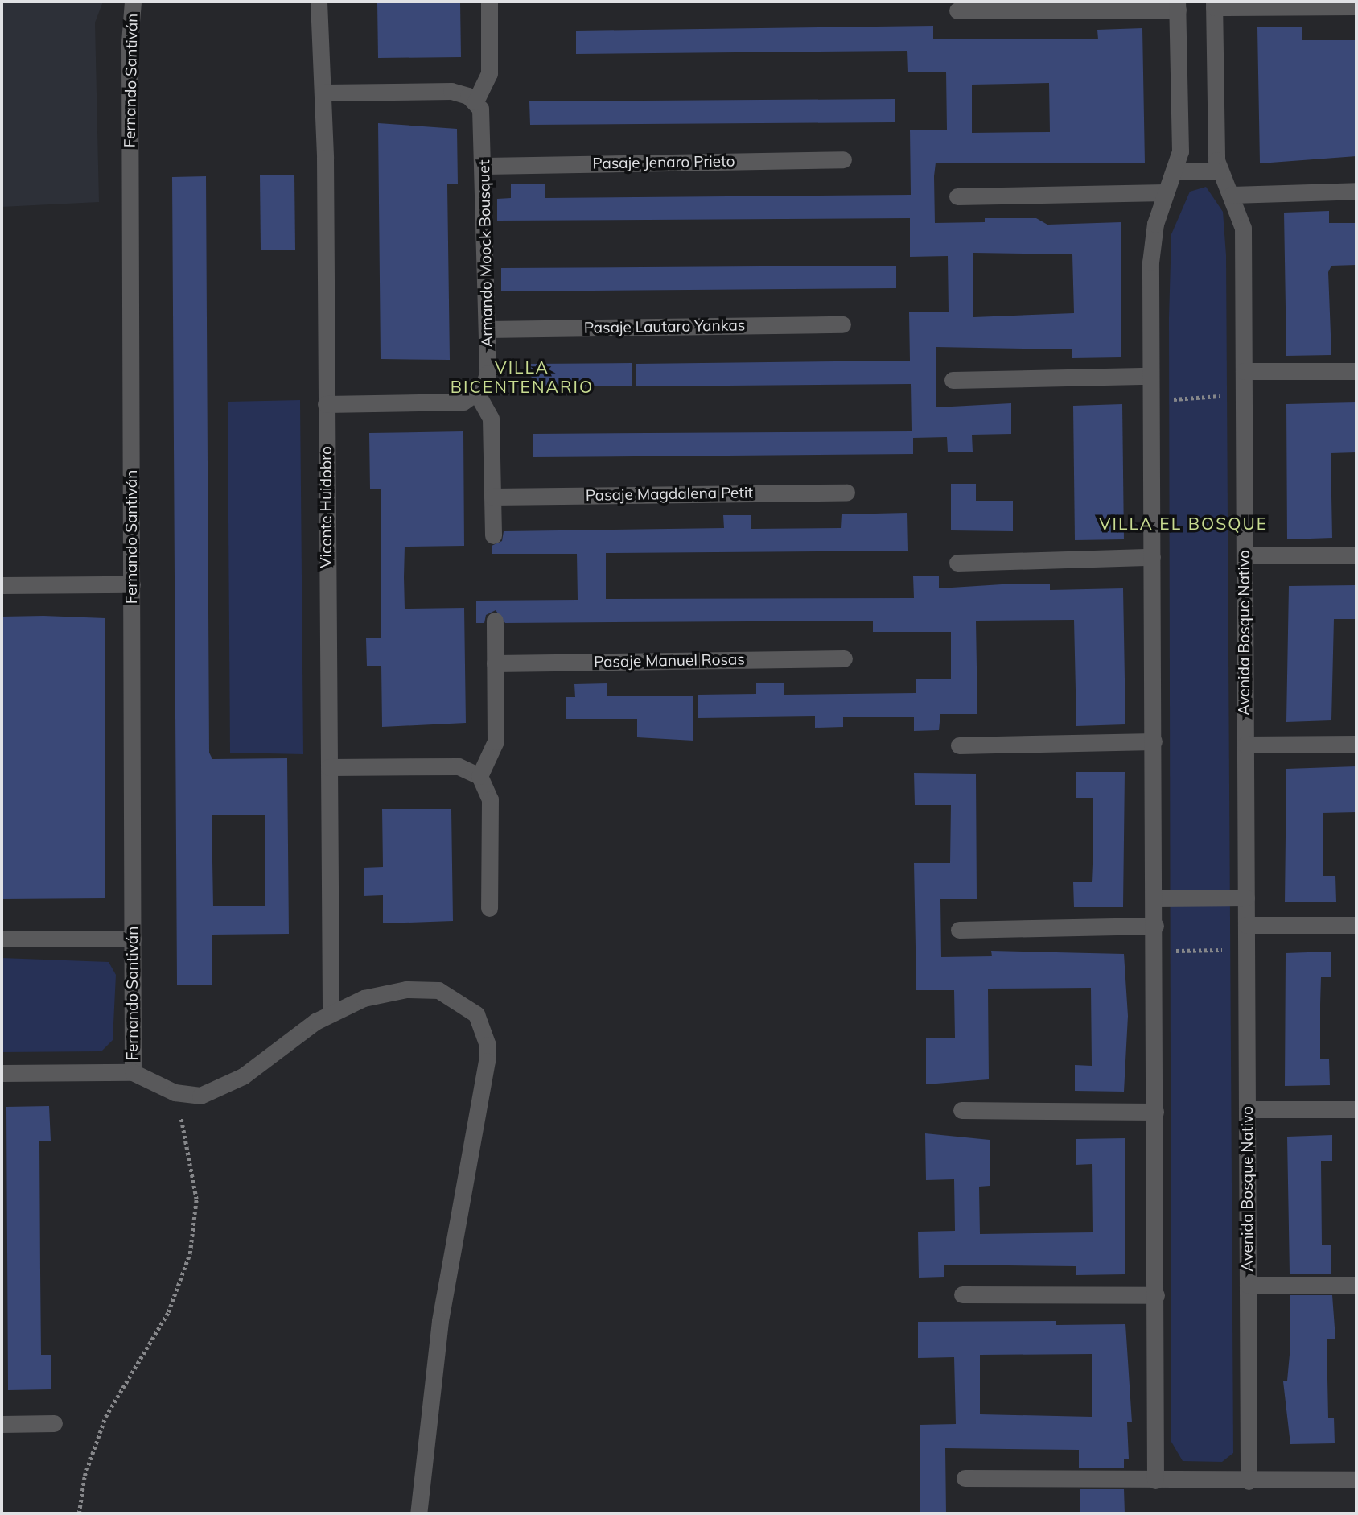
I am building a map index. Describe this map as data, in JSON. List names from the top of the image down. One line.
{"streets":{"street":["Fernando Santiván","Pasaje Jenaro Prieto","Armando Moock Bousquet","Pasaje Lautaro Yankas","Pasaje Magdalena Petit","Vicente Huidobro","Avenida Bosque Nativo","Pasaje Manuel Rosas"]},"crossings":[["Pasaje Jenaro Prieto","Armando Moock Bousquet"],["Armando Moock Bousquet","Pasaje Lautaro Yankas"]],"districts":["VILLA BICENTENARIO","VILLA EL BOSQUE"]}
